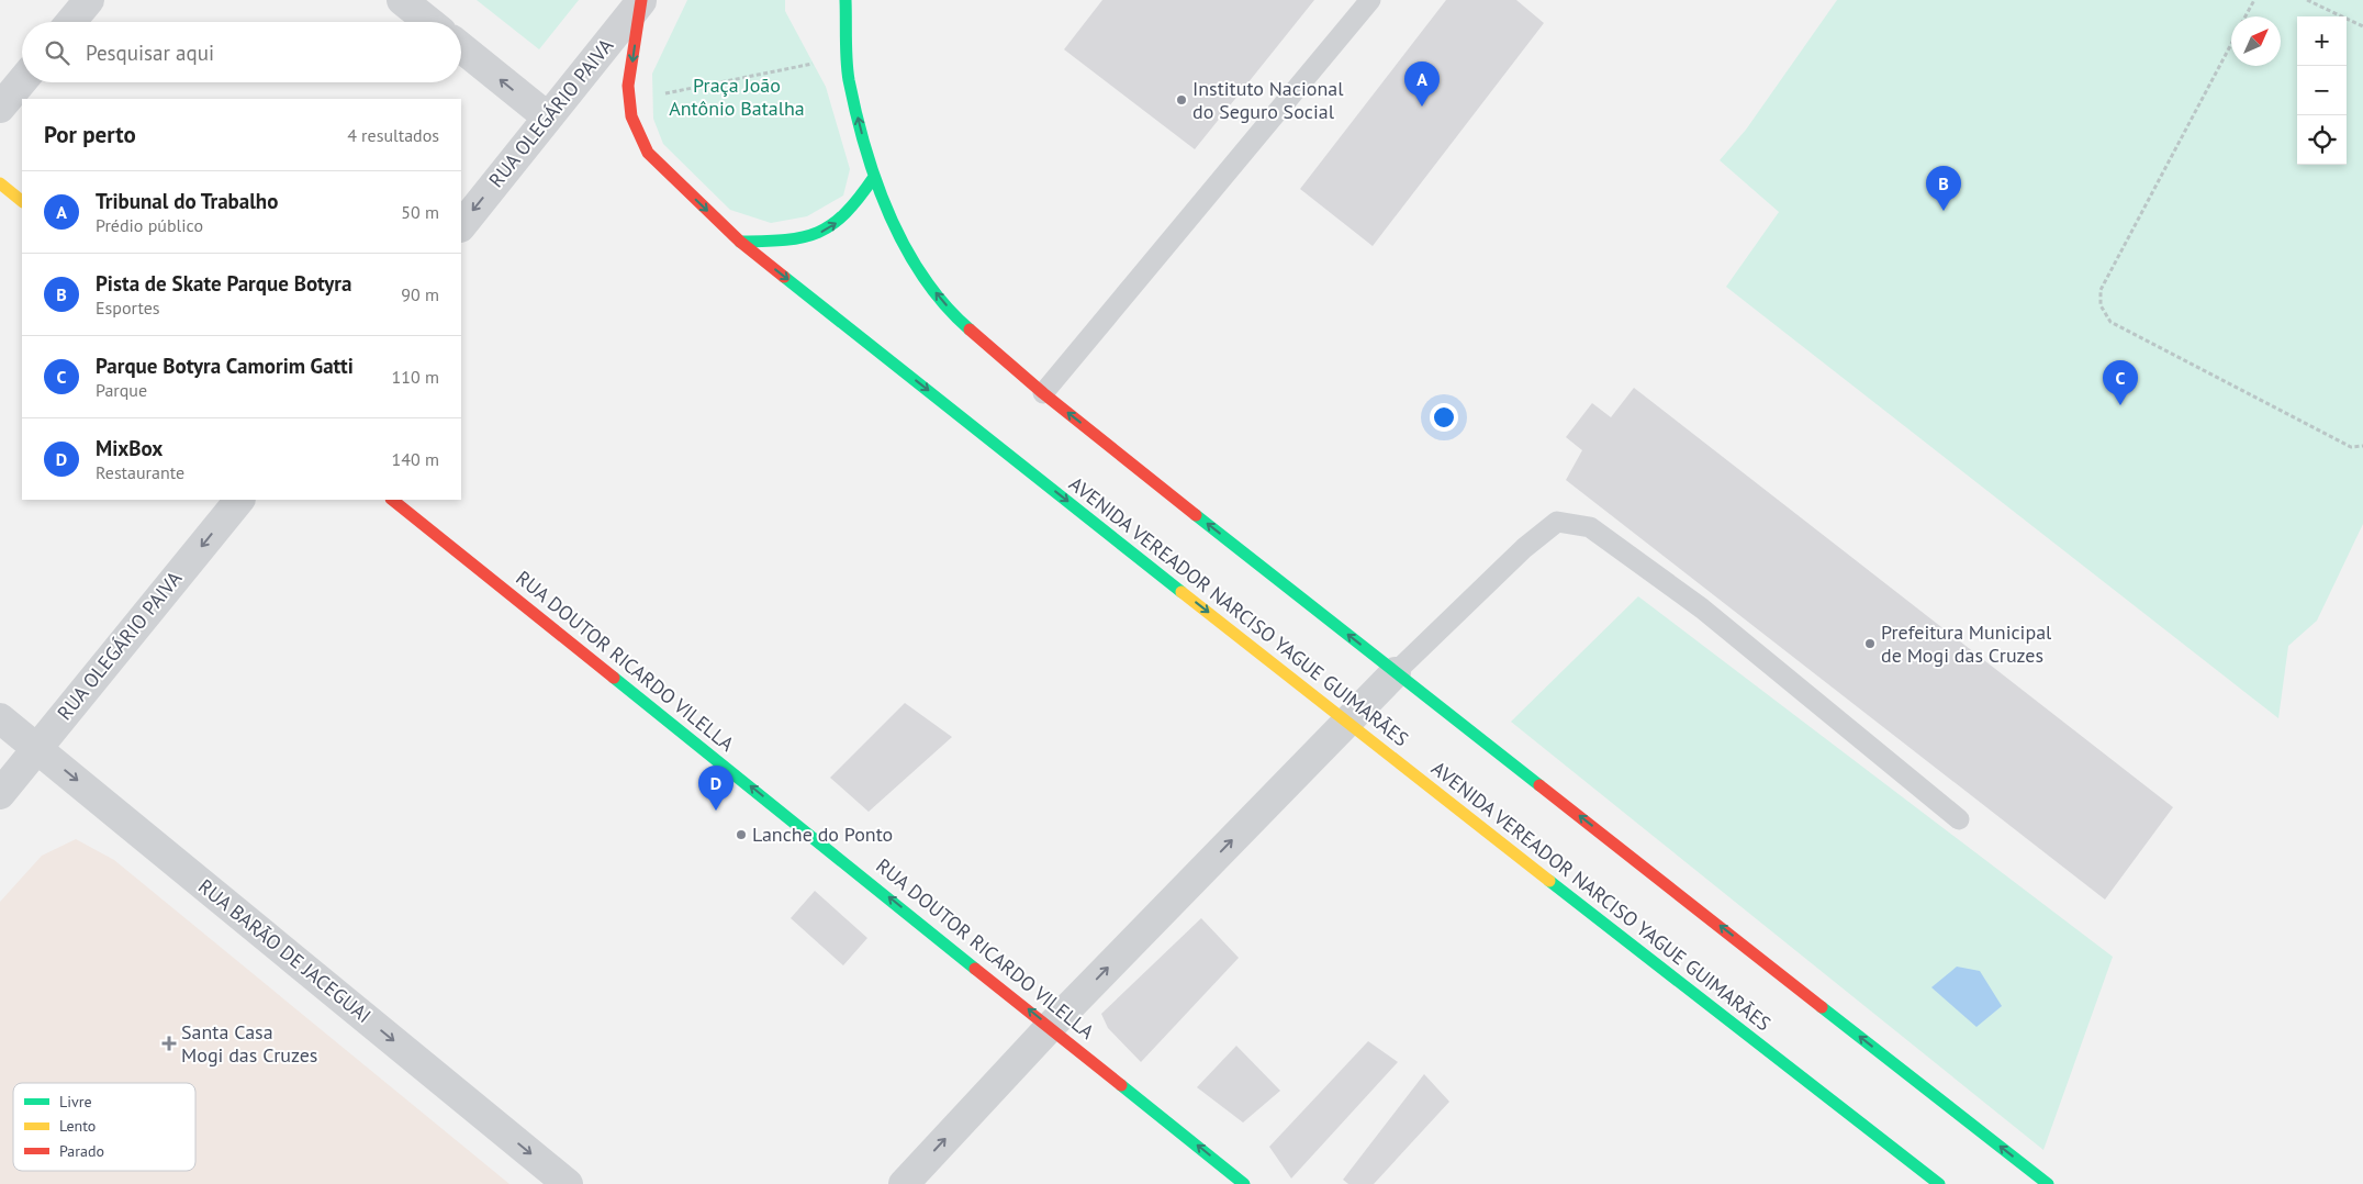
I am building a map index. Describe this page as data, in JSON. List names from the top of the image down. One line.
{"streets":{"main road":["AVENIDA VEREADOR NARCISO YAGUE GUIMARÃES","RUA DOUTOR RICARDO VILELLA"],"street":["RUA OLEGÁRIO PAIVA","RUA BARÃO DE JACEGUAI"]},"crossings":[["RUA OLEGÁRIO PAIVA","AVENIDA VEREADOR NARCISO YAGUE GUIMARÃES"],["RUA OLEGÁRIO PAIVA","RUA BARÃO DE JACEGUAI"]],"one_way":["RUA OLEGÁRIO PAIVA","RUA DOUTOR RICARDO VILELLA","RUA BARÃO DE JACEGUAI"],"parks":["Praça João Antônio Batalha"],"places":{"other":["Instituto Nacional do Seguro Social","Prefeitura Municipal de Mogi das Cruzes","Lanche do Ponto"],"health":["Santa Casa Mogi das Cruzes"]},"legend":["Livre","Lento","Parado"],"north":"top right","page":{"map_buttons":["+","−"],"search":"Pesquisar aqui","pins":["A","B","C","D"],"heading":["Por perto","4 resultados"],"list":[{"mark":"A","name":"Tribunal do Trabalho","note":"Prédio público","value":"50 m"},{"mark":"B","name":"Pista de Skate Parque Botyra","note":"Esportes","value":"90 m"},{"mark":"C","name":"Parque Botyra Camorim Gatti","note":"Parque","value":"110 m"},{"mark":"D","name":"MixBox","note":"Restaurante","value":"140 m"}]}}
